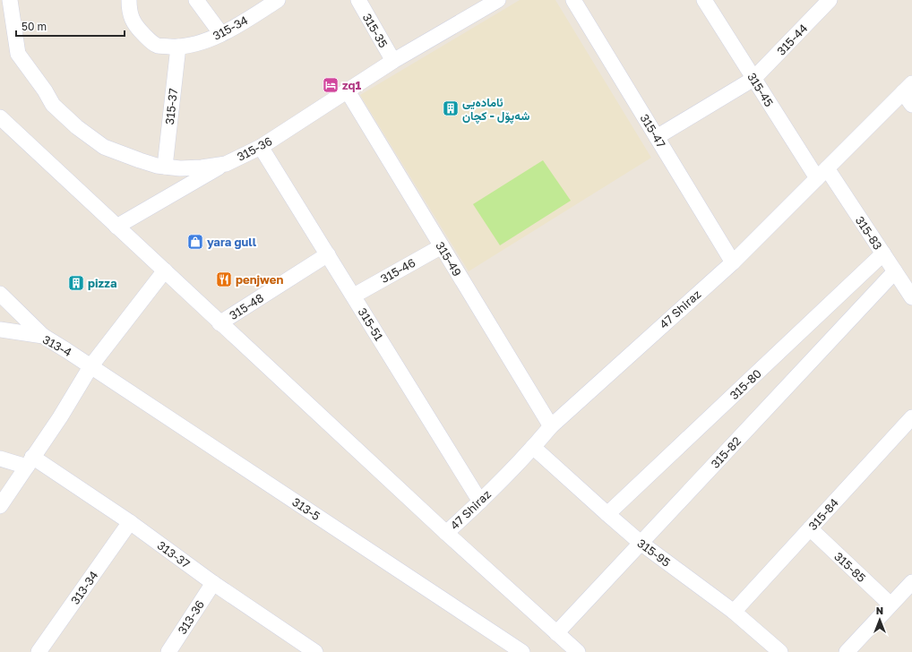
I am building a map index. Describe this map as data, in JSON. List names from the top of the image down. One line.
{"streets":{"street":["315-34","315-35","315-44","315-45","315-37","315-47","315-36","315-83","315-49","315-46","315-48","47 Shiraz","315-51","313-4","315-80","315-82","313-5","315-84","315-95","313-37","315-85","313-34","313-36"]},"crossings":[["315-34","315-37"],["315-35","315-36"],["315-44","315-45"],["315-44","315-47"],["315-45","315-83"],["315-45","47 Shiraz"],["315-37","315-36"],["315-47","47 Shiraz"],["315-36","315-49"],["315-36","315-51"],["315-83","47 Shiraz"],["315-83","315-80"],["315-83","315-82"],["315-49","315-46"],["315-49","47 Shiraz"],["315-46","315-51"],["315-48","315-51"],["47 Shiraz","315-51"],["47 Shiraz","315-95"],["313-4","313-5"],["315-80","315-95"],["315-82","315-95"],["315-84","315-95"],["315-84","315-85"],["313-37","313-34"],["313-37","313-36"]],"places":{"hotel":["zq1"],"building":["ئامادەیی شەپۆل - کچان","pizza"],"shop":["yara gull"],"restaurant":["penjwen"]},"scale_bar":"50 m","north":"top"}
